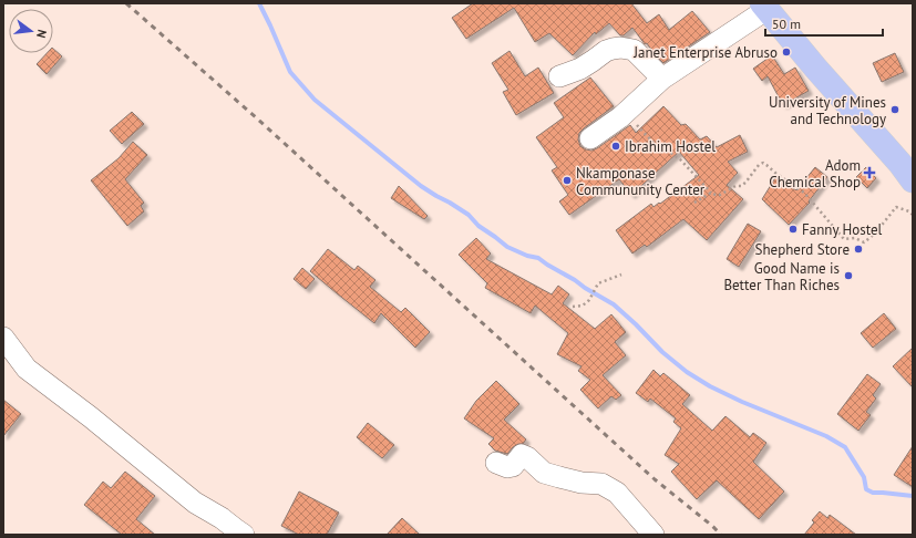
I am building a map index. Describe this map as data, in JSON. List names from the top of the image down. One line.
{"places":{"other":["Janet Enterprise Abruso","University of Mines and Technology","Ibrahim Hostel","Nkamponase Commununity Center","Fanny Hostel","Shepherd Store","Good Name is Better Than Riches"],"health":["Adom Chemical Shop"]},"scale_bar":"50 m","north":"right"}
